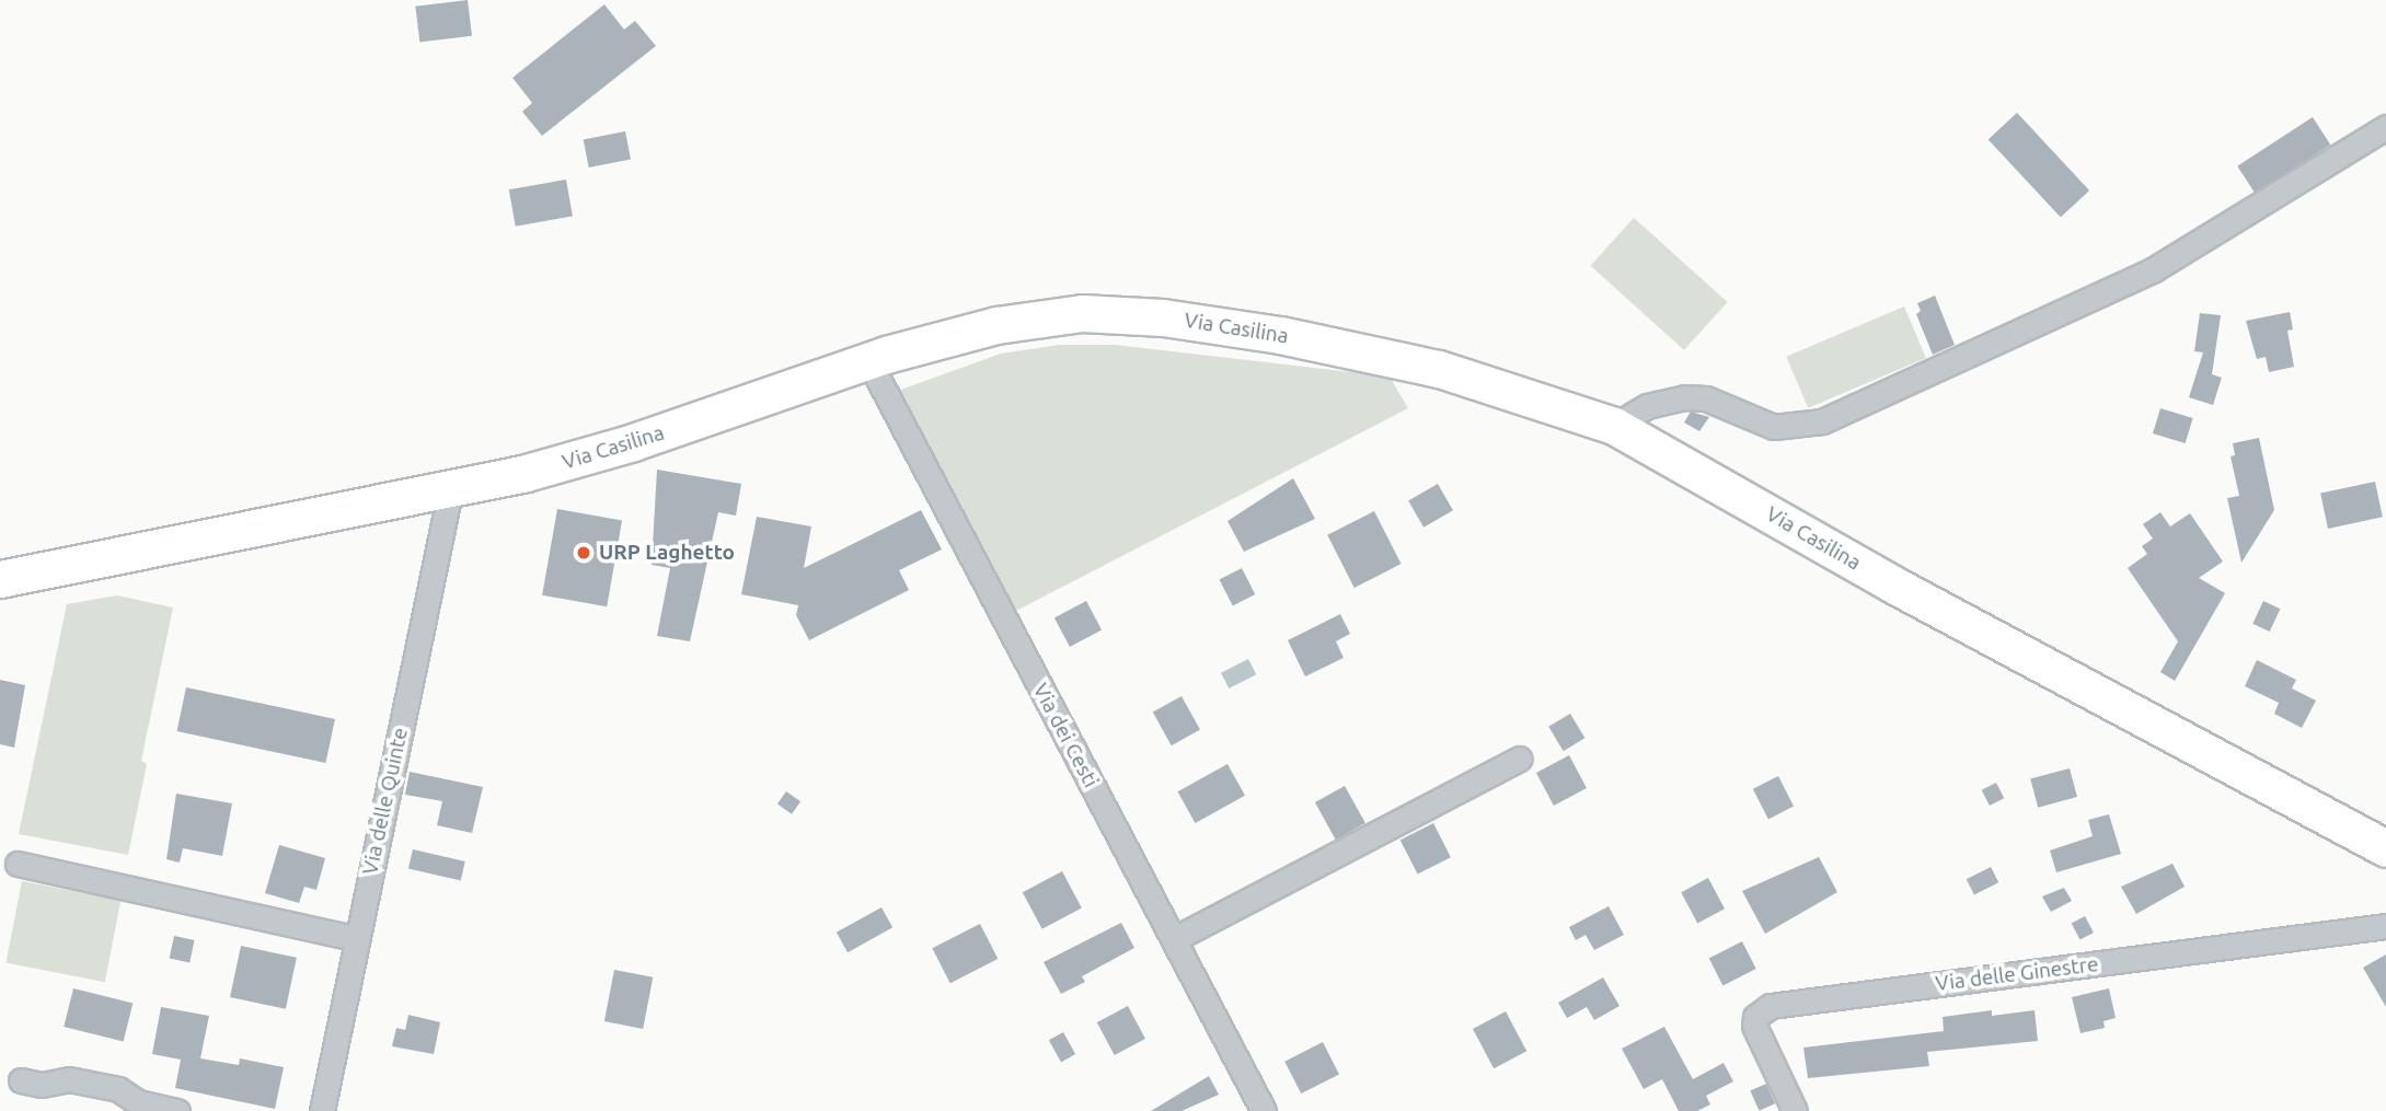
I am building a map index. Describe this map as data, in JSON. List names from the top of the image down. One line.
{"streets":{"main road":["Via Casilina"],"street":["Via dei Cesti","Via delle Quinte","Via delle Ginestre"]},"crossings":[["Via Casilina","Via dei Cesti"],["Via Casilina","Via delle Quinte"]],"places":["URP Laghetto"]}
